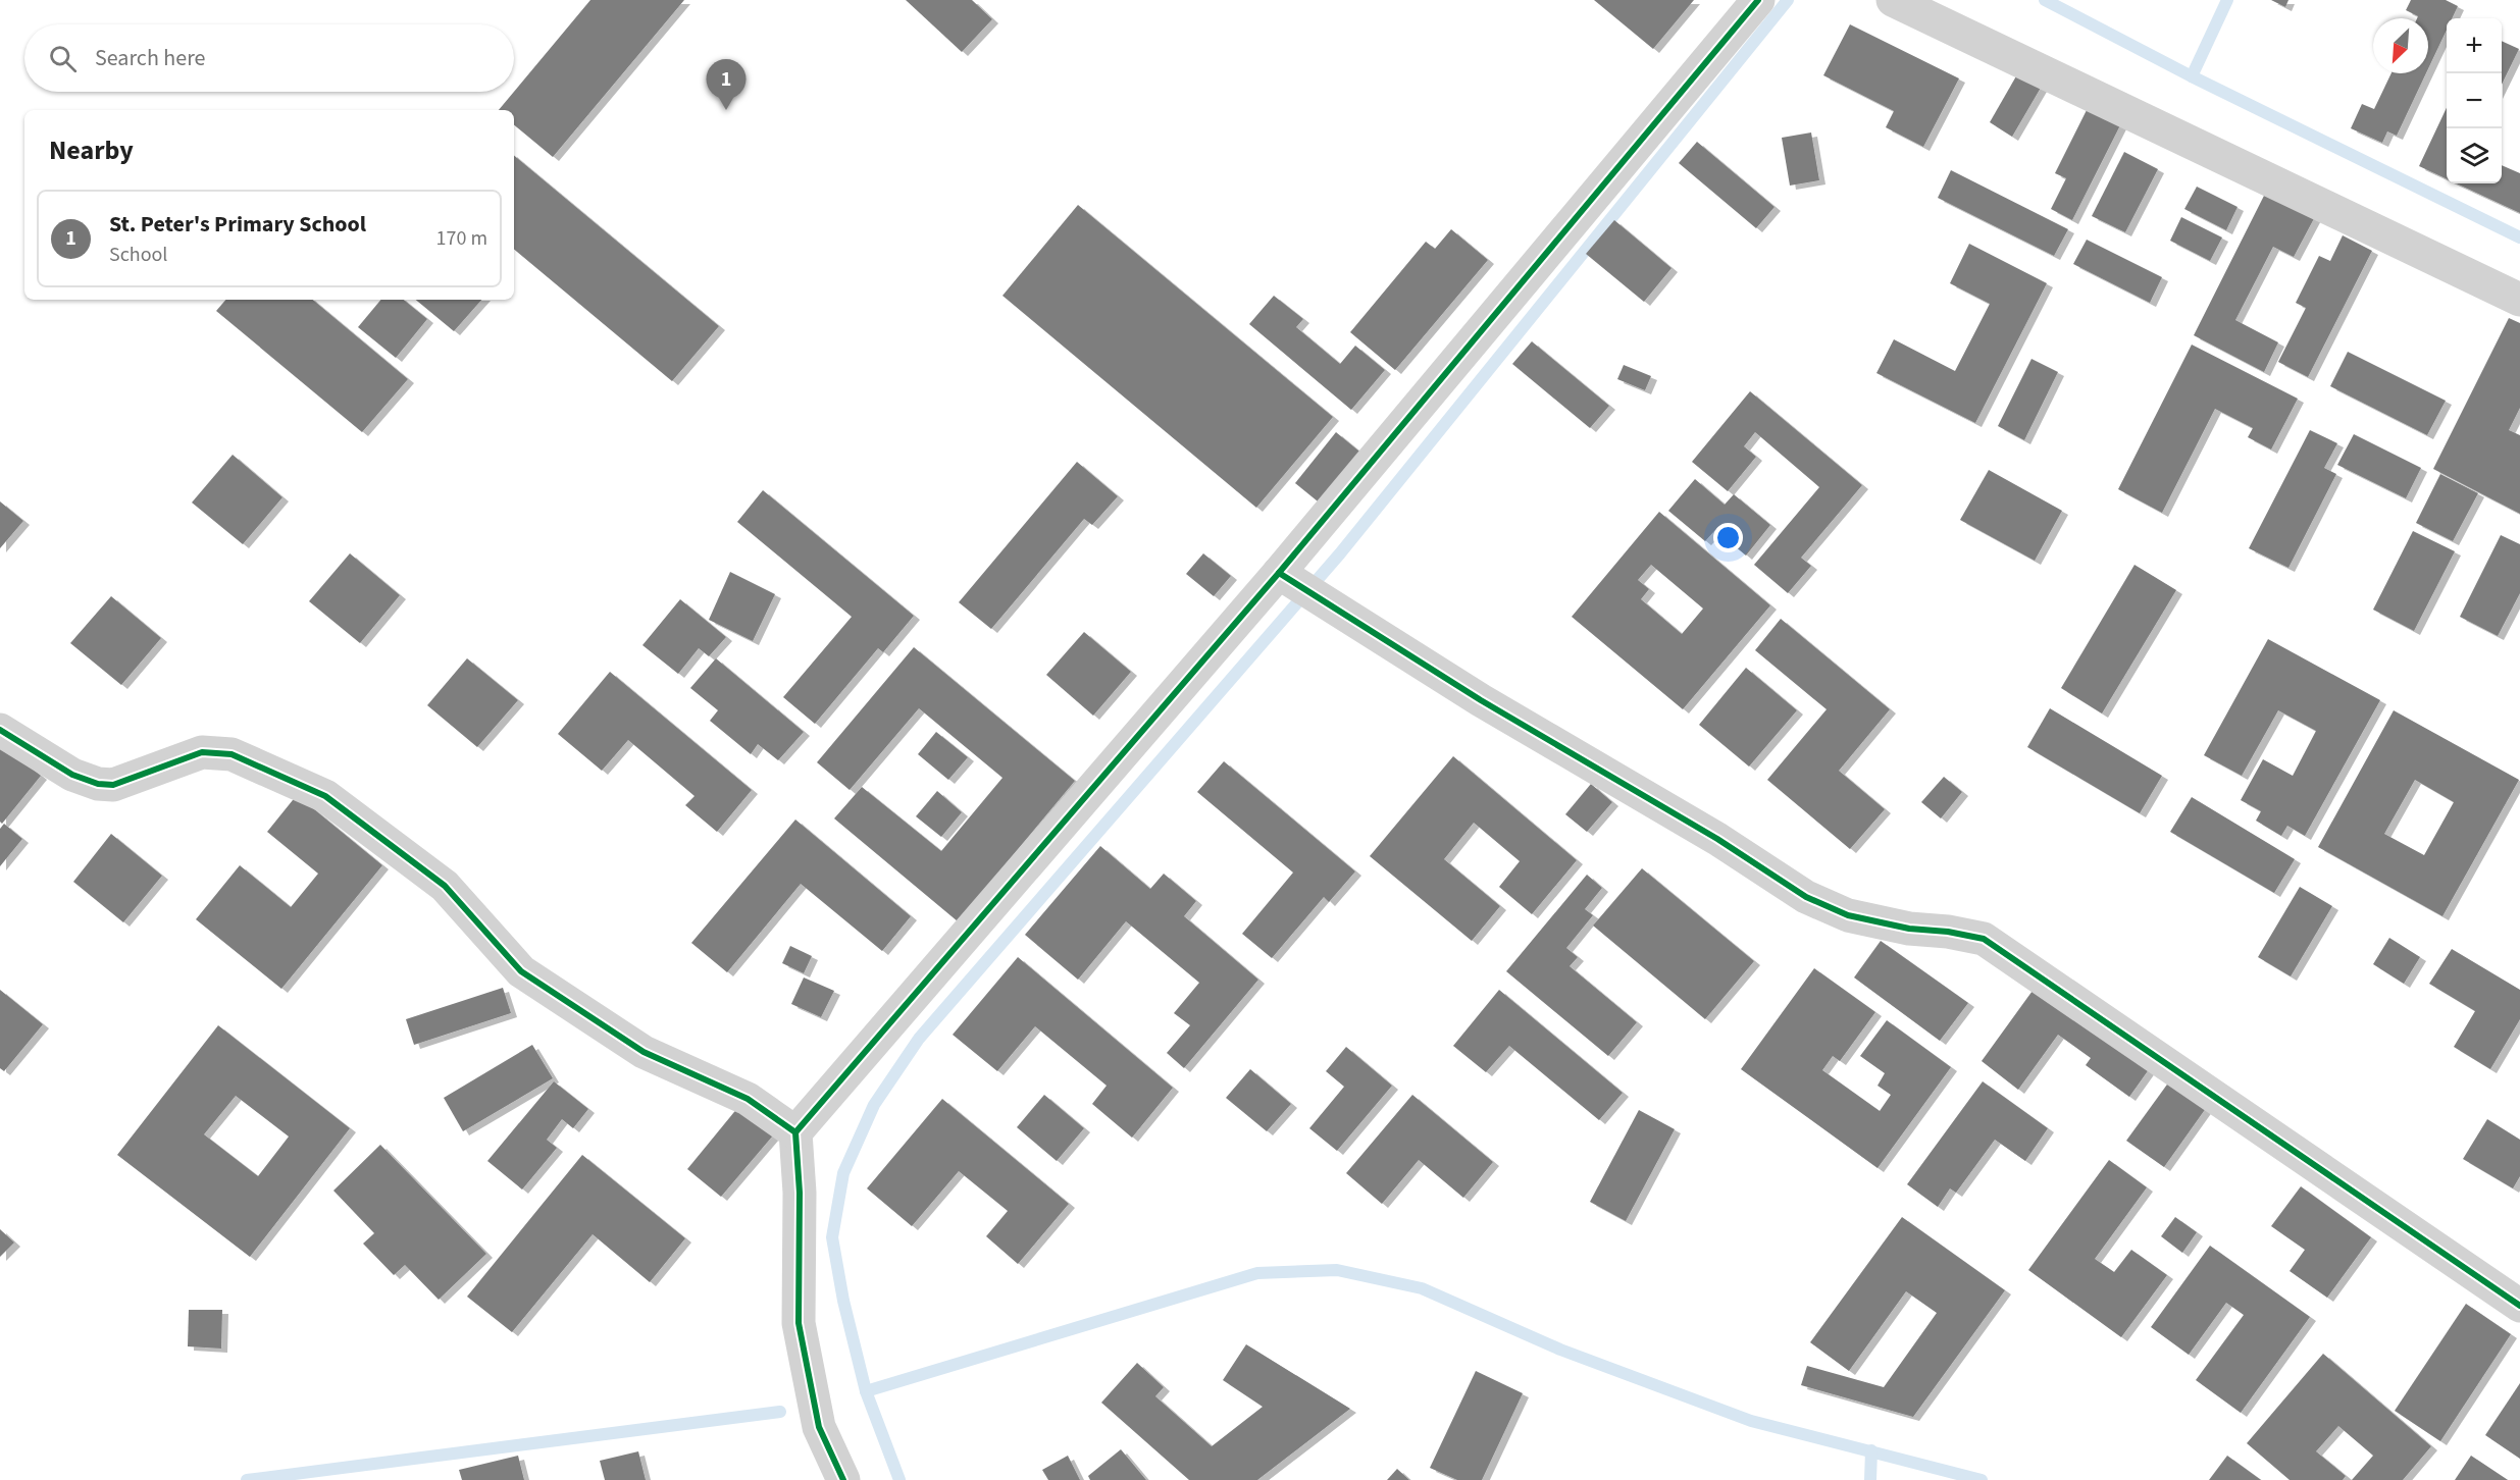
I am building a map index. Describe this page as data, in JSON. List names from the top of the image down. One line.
{"north":"bottom left","page":{"map_buttons":["+","−"],"search":"Search here","pins":"1","heading":"Nearby","list":[{"mark":"1","name":"St. Peter's Primary School","note":"School","value":"170 m"}]}}
